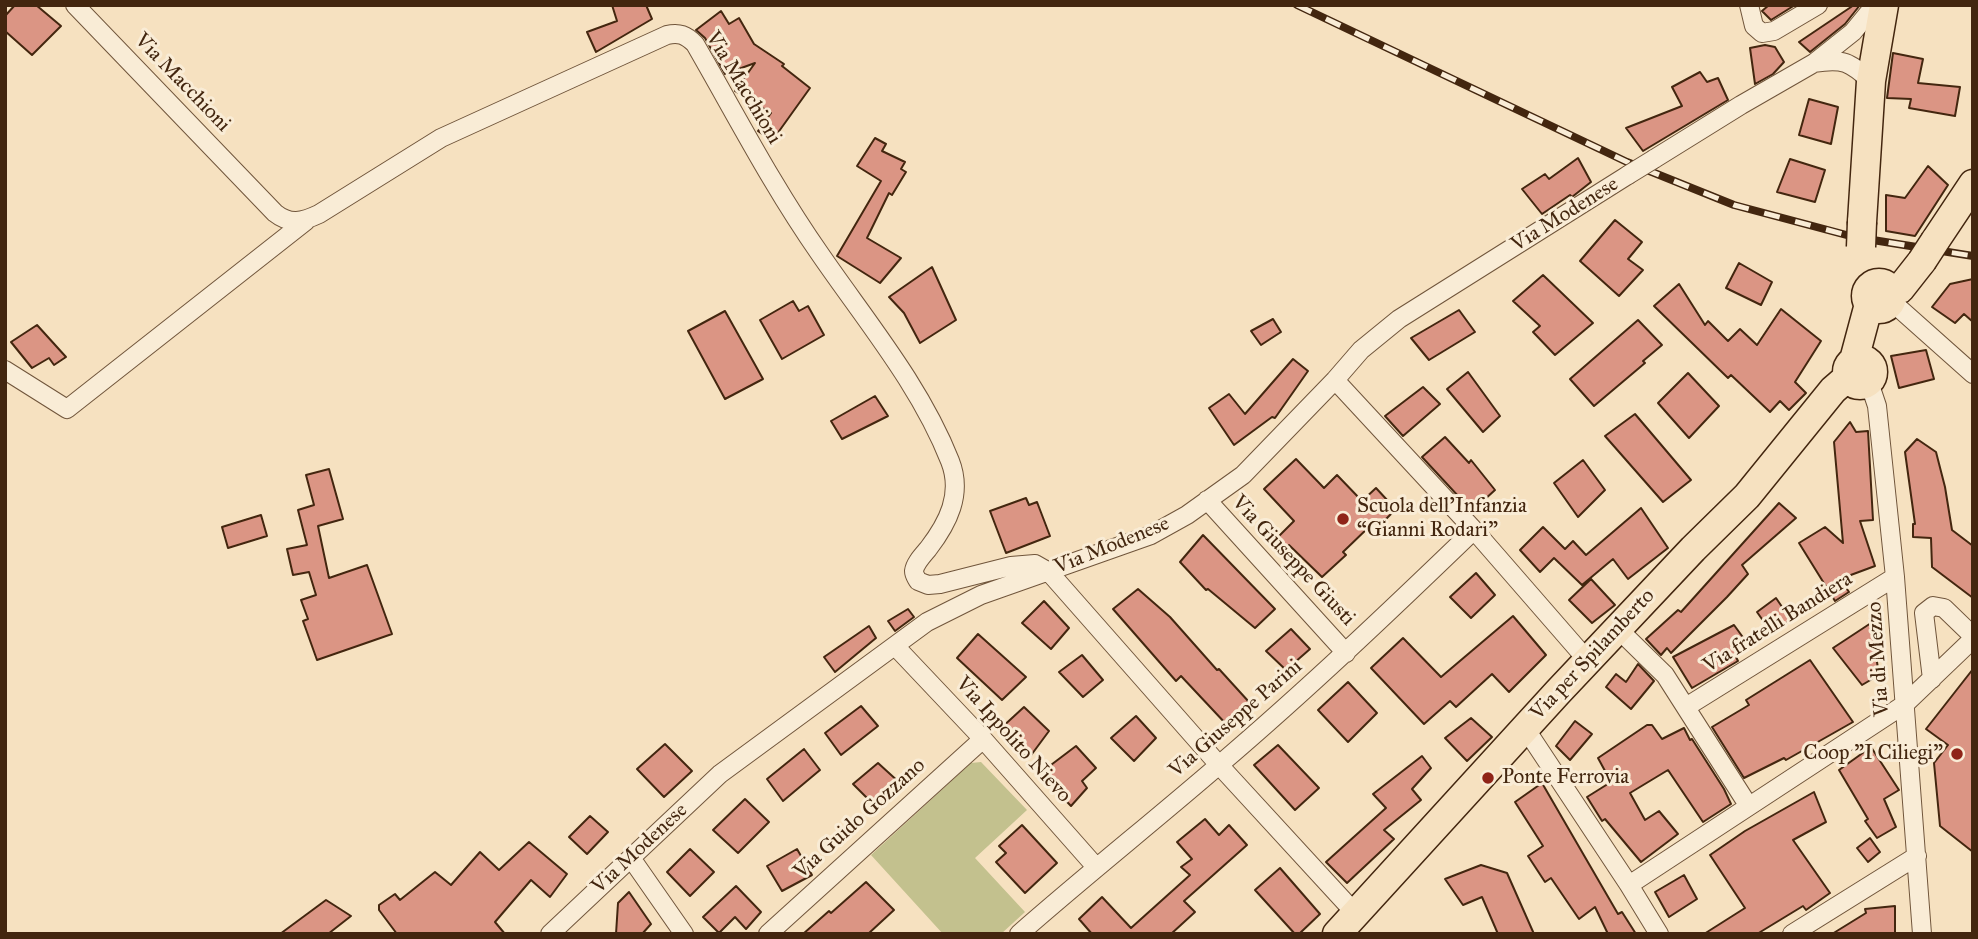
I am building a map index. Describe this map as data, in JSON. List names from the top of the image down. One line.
{"streets":{"main road":["Via per Spilamberto"],"street":["Via Macchioni","Via Modenese","Via Giuseppe Giusti","Via fratelli Bandiera","Via di Mezzo","Via Giuseppe Parini","Via Ippolito Nievo","Via Guido Gozzano"]},"crossings":[["Via Macchioni","Via Modenese"],["Via Modenese","Via Giuseppe Giusti"],["Via Modenese","Via Ippolito Nievo"],["Via Giuseppe Giusti","Via Giuseppe Parini"],["Via fratelli Bandiera","Via di Mezzo"],["Via per Spilamberto","Via di Mezzo"],["Via Giuseppe Parini","Via Ippolito Nievo"],["Via Ippolito Nievo","Via Guido Gozzano"]],"places":["Scuola dell’Infanzia “Gianni Rodari”","Coop \"I Ciliegi\"","Ponte Ferrovia"]}
